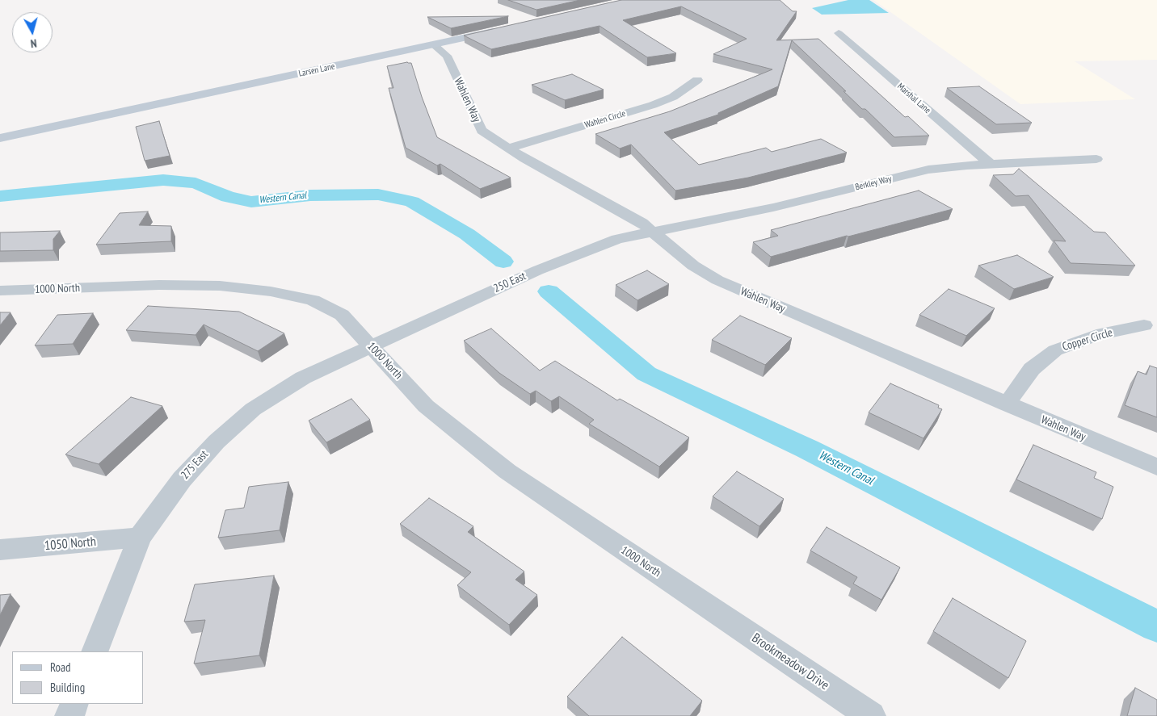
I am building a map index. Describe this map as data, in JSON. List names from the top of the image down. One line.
{"streets":{"main road":["Larsen Lane"],"street":["Marshal Lane","Wahlen Way","Wahlen Circle","Berkley Way","250 East","1000 North","Copper Circle","275 East","1050 North","Brookmeadow Drive"]},"crossings":[["Larsen Lane","Wahlen Way"],["Marshal Lane","Berkley Way"],["Wahlen Way","Wahlen Circle"],["Wahlen Way","Berkley Way"],["Wahlen Way","250 East"],["Wahlen Way","Copper Circle"],["Berkley Way","250 East"],["250 East","1000 North"],["250 East","275 East"],["1000 North","275 East"],["1000 North","Brookmeadow Drive"],["275 East","1050 North"]],"water":["Western Canal"],"legend":["Road","Building"],"north":"bottom"}
